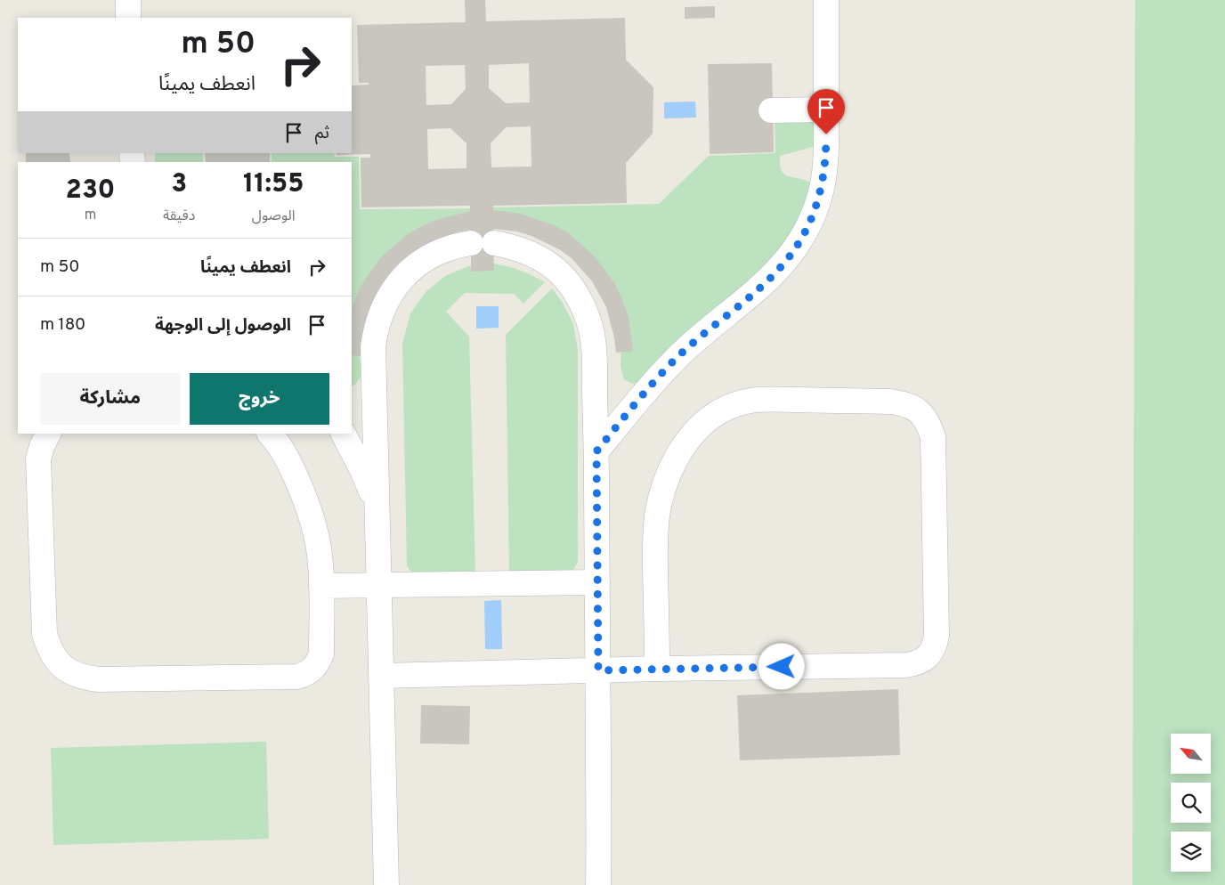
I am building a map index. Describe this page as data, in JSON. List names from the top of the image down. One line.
{"north":"top left","page":{"turn":["50 m","انعطف يمينًا"],"then":"ثم","eta":["11:55","الوصول","3","دقيقة","230","m"],"list":[{"name":"انعطف يمينًا","value":"50 m"},{"name":"الوصول إلى الوجهة","value":"180 m"}],"buttons":["خروج","مشاركة"]}}
